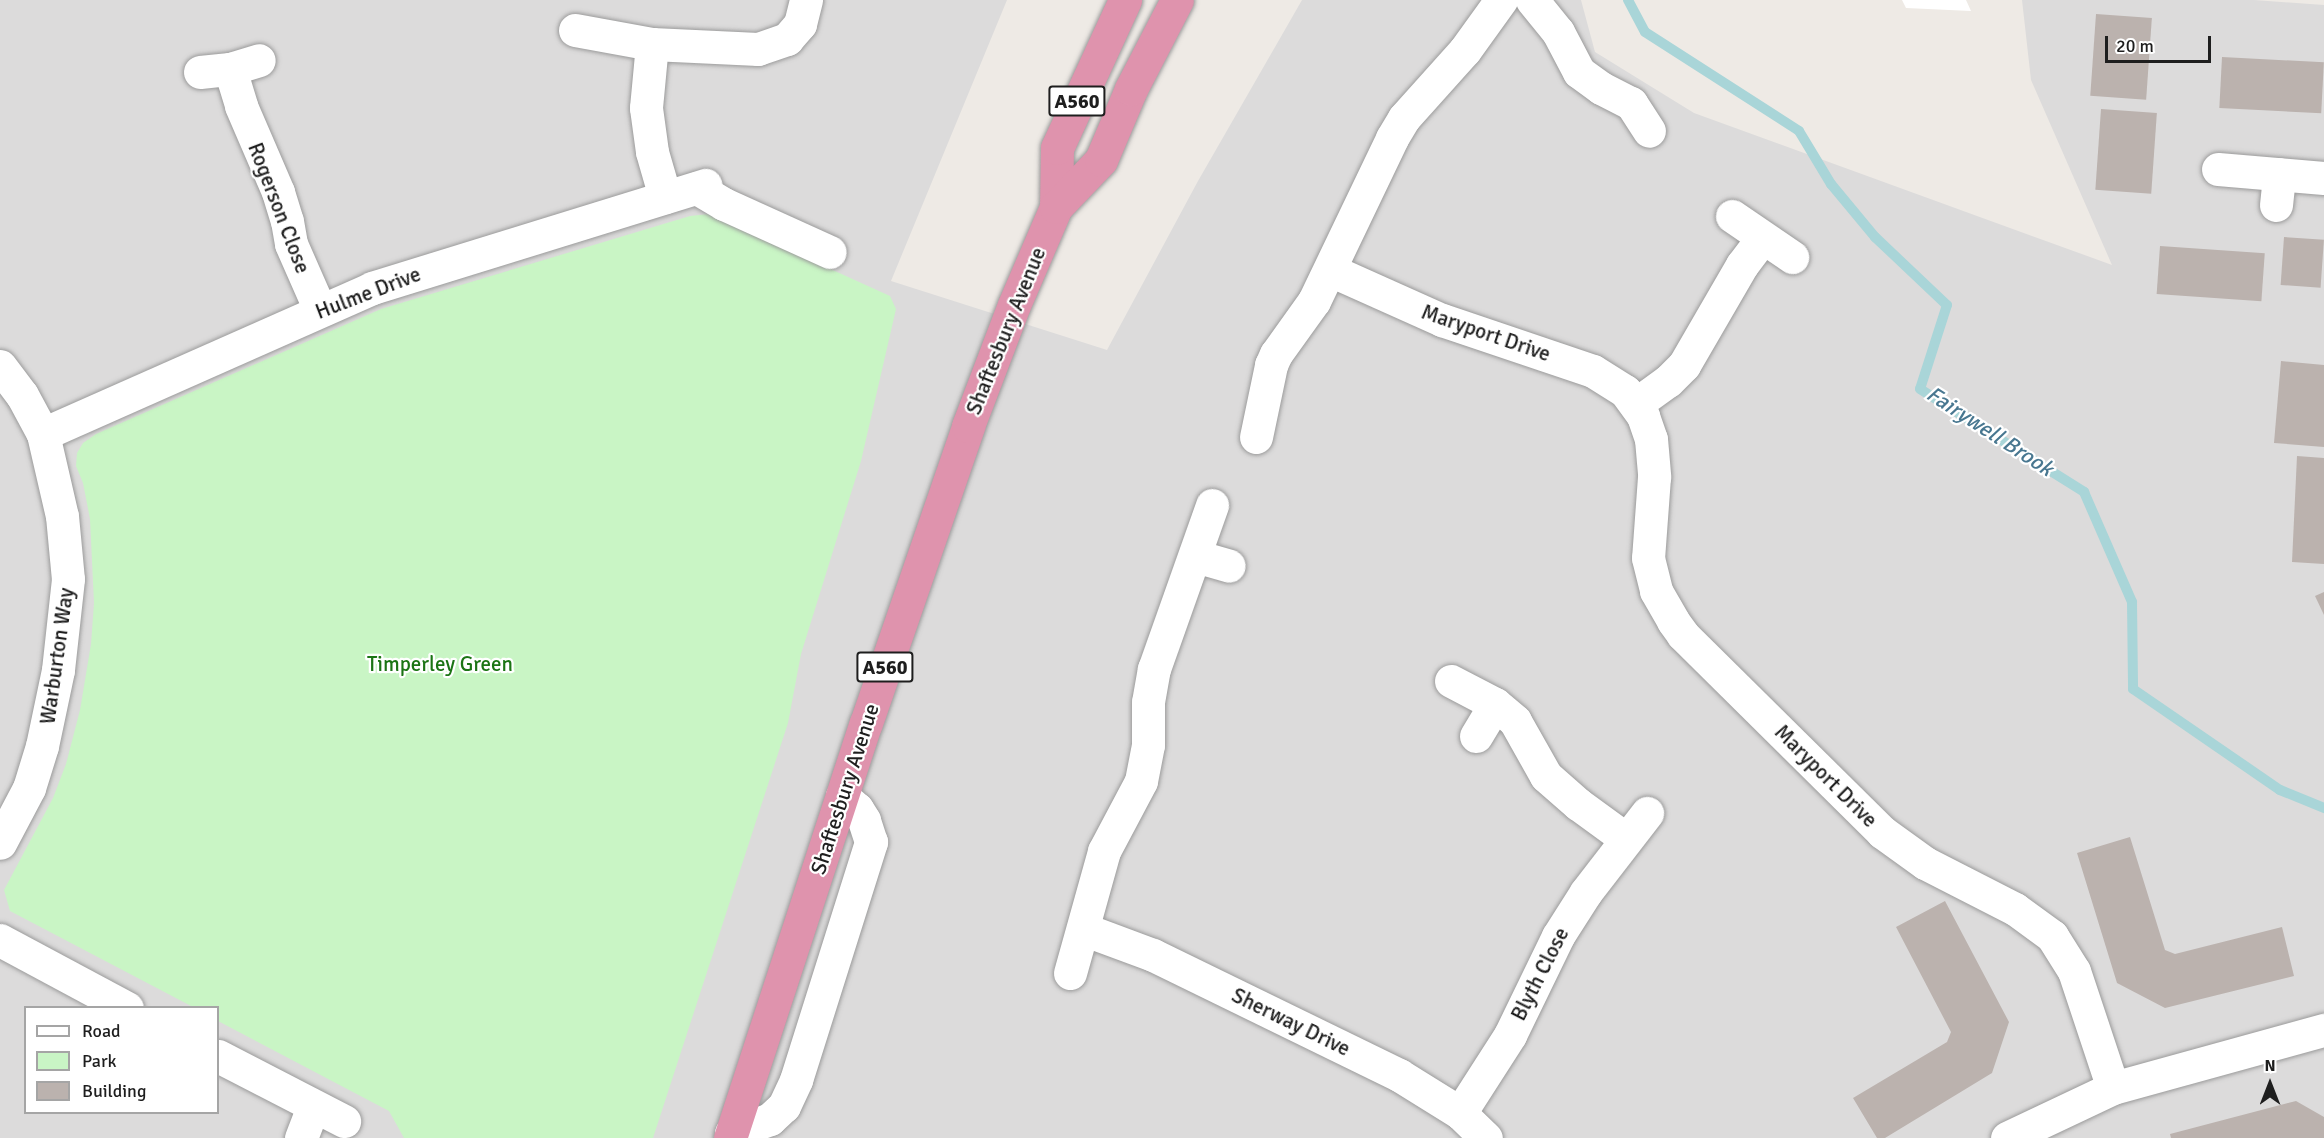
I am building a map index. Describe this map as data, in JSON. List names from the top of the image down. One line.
{"streets":{"highway":["A560","Shaftesbury Avenue"],"street":["Rogerson Close","Hulme Drive","Maryport Drive","Warburton Way","Blyth Close","Sherway Drive"]},"crossings":[["Rogerson Close","Hulme Drive"],["Hulme Drive","Warburton Way"],["Blyth Close","Sherway Drive"]],"water":["Fairywell Brook"],"parks":["Timperley Green"],"legend":["Road","Park","Building"],"scale_bar":"20 m","north":"top"}
